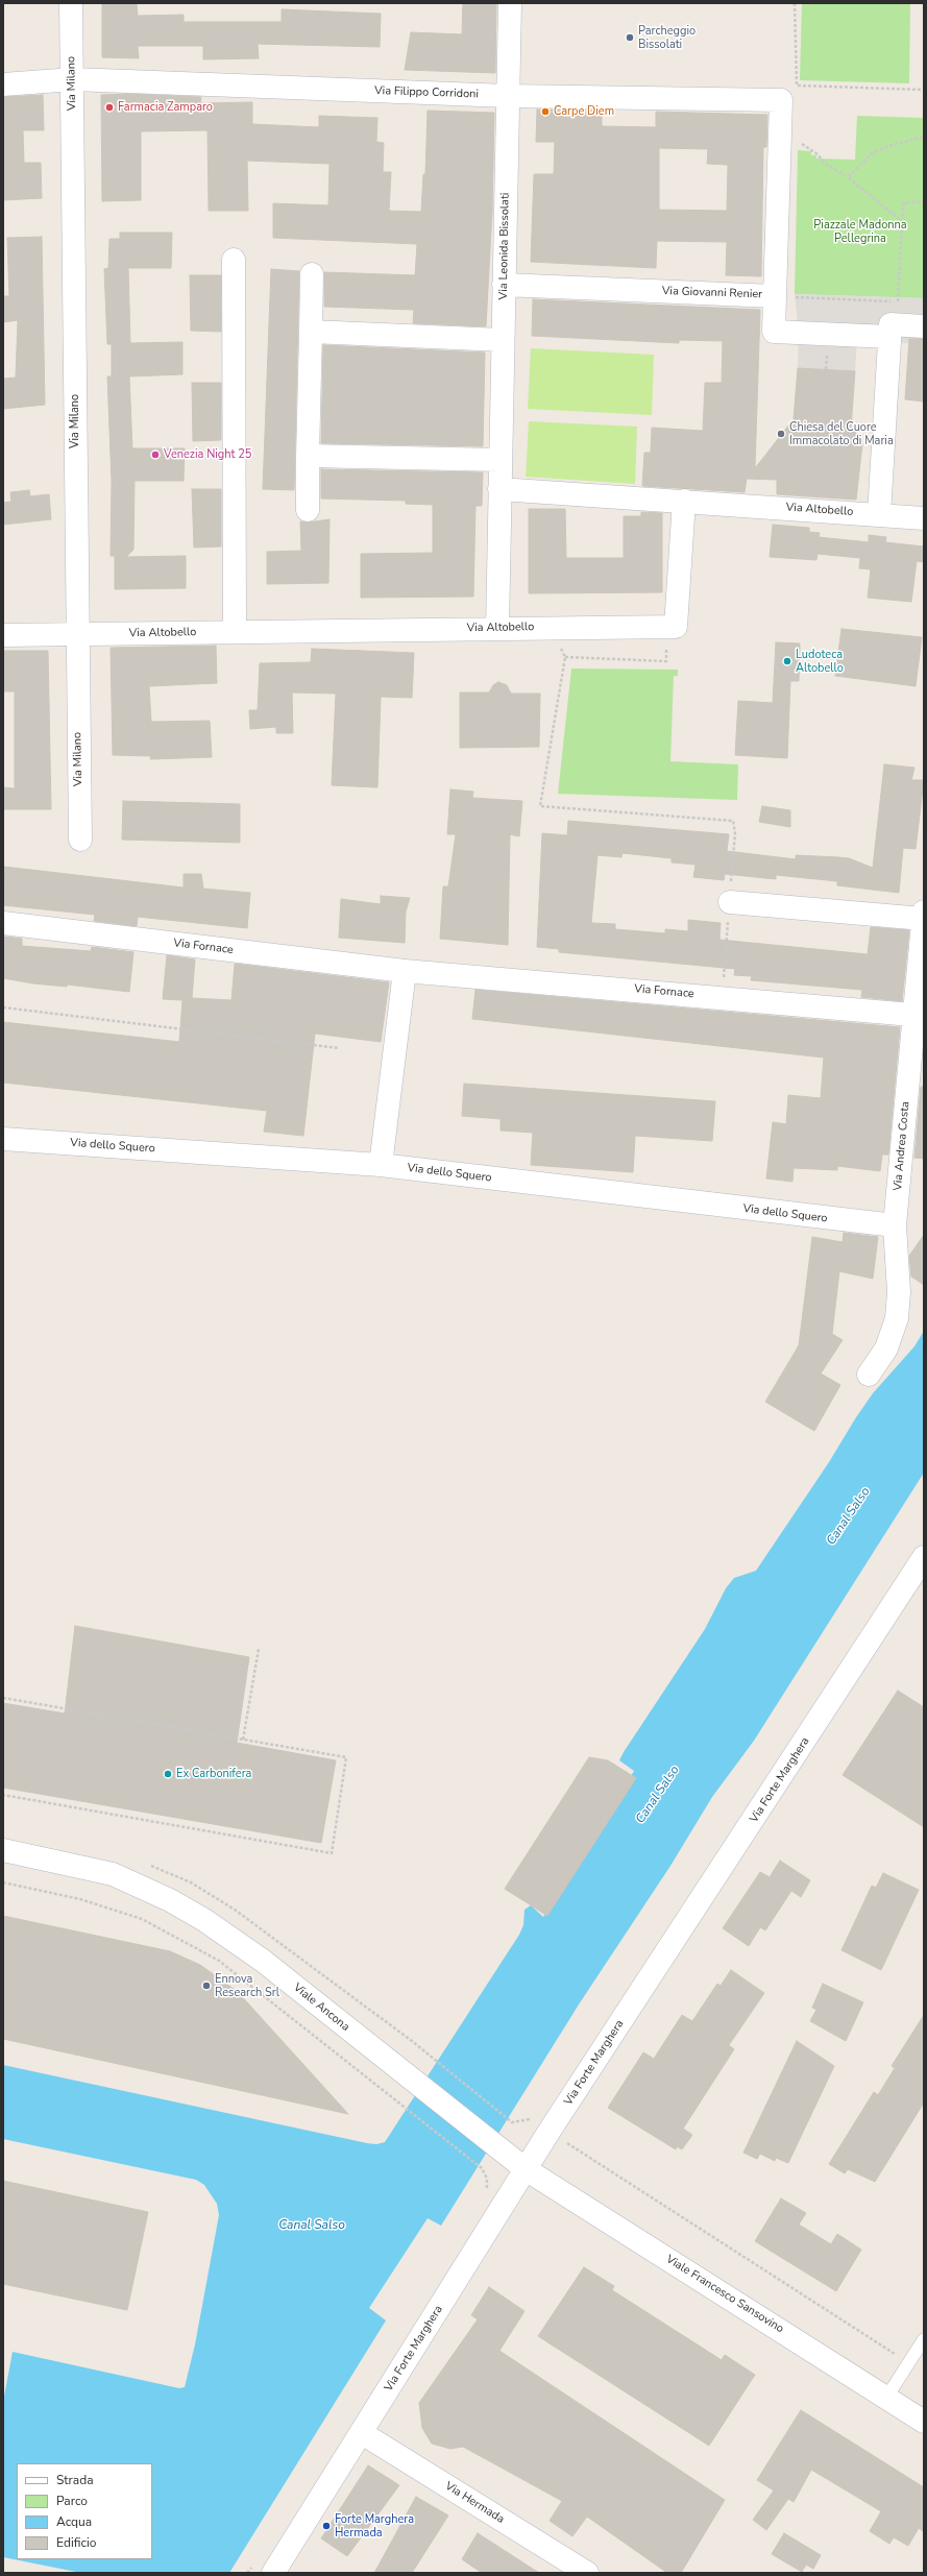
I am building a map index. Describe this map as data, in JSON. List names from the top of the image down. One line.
{"streets":{"street":["Via Milano","Via Filippo Corridoni","Via Leonida Bissolati","Via Giovanni Renier","Via Altobello","Via Fornace","Via dello Squero","Via Andrea Costa","Via Forte Marghera","Viale Ancona","Viale Francesco Sansovino","Via Hermada"]},"crossings":[["Via Milano","Via Filippo Corridoni"],["Via Milano","Via Altobello"],["Via Filippo Corridoni","Via Leonida Bissolati"],["Via Filippo Corridoni","Via Giovanni Renier"],["Via Leonida Bissolati","Via Giovanni Renier"],["Via Leonida Bissolati","Via Altobello"],["Via Fornace","Via Andrea Costa"],["Via dello Squero","Via Andrea Costa"],["Via Forte Marghera","Viale Ancona"],["Via Forte Marghera","Viale Francesco Sansovino"],["Via Forte Marghera","Via Hermada"],["Viale Ancona","Viale Francesco Sansovino"]],"water":["Canal Salso"],"parks":["Piazzale Madonna Pellegrina"],"places":["Parcheggio Bissolati","Farmacia Zamparo","Carpe Diem","Chiesa del Cuore Immacolato di Maria","Venezia Night 25","Ludoteca Altobello","Ex Carbonifera","Ennova Research Srl","Forte Marghera Hermada"],"legend":["Strada","Parco","Acqua","Edificio"]}
